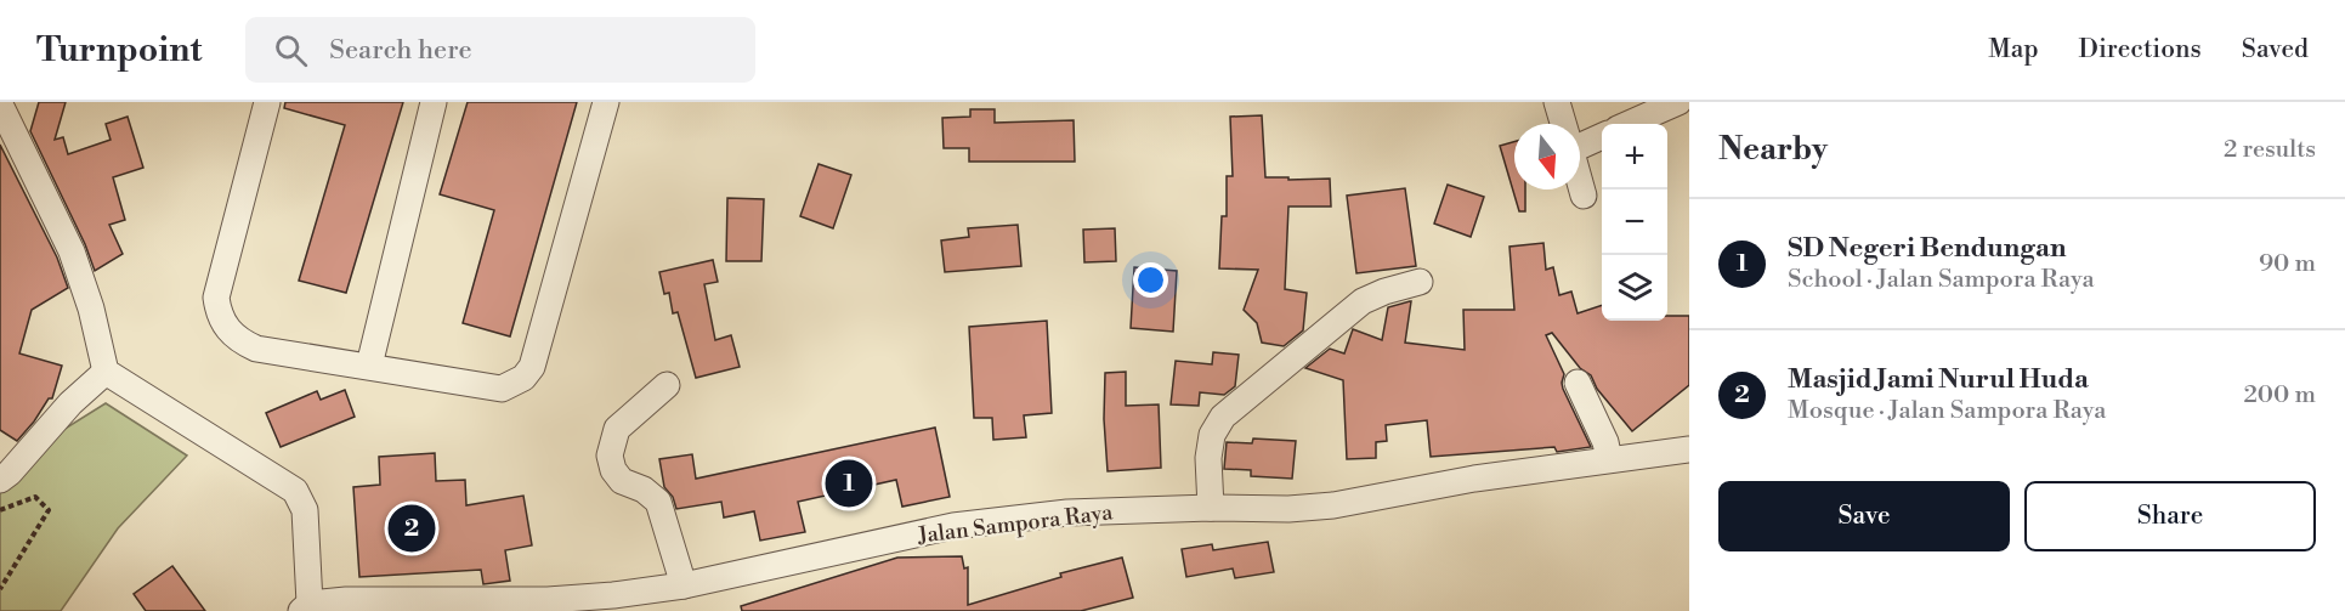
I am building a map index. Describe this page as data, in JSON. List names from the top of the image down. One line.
{"streets":{"street":["Jalan Sampora Raya"]},"north":"bottom","page":{"header":"Turnpoint","search":"Search here","nav":["Map","Directions","Saved"],"heading":["Nearby","2 results"],"map_buttons":["+","−"],"list":[{"mark":"1","name":"SD Negeri Bendungan","note":"School · Jalan Sampora Raya","value":"90 m"},{"mark":"2","name":"Masjid Jami Nurul Huda","note":"Mosque · Jalan Sampora Raya","value":"200 m"}],"pins":["1","2"],"buttons":["Save","Share"]}}
